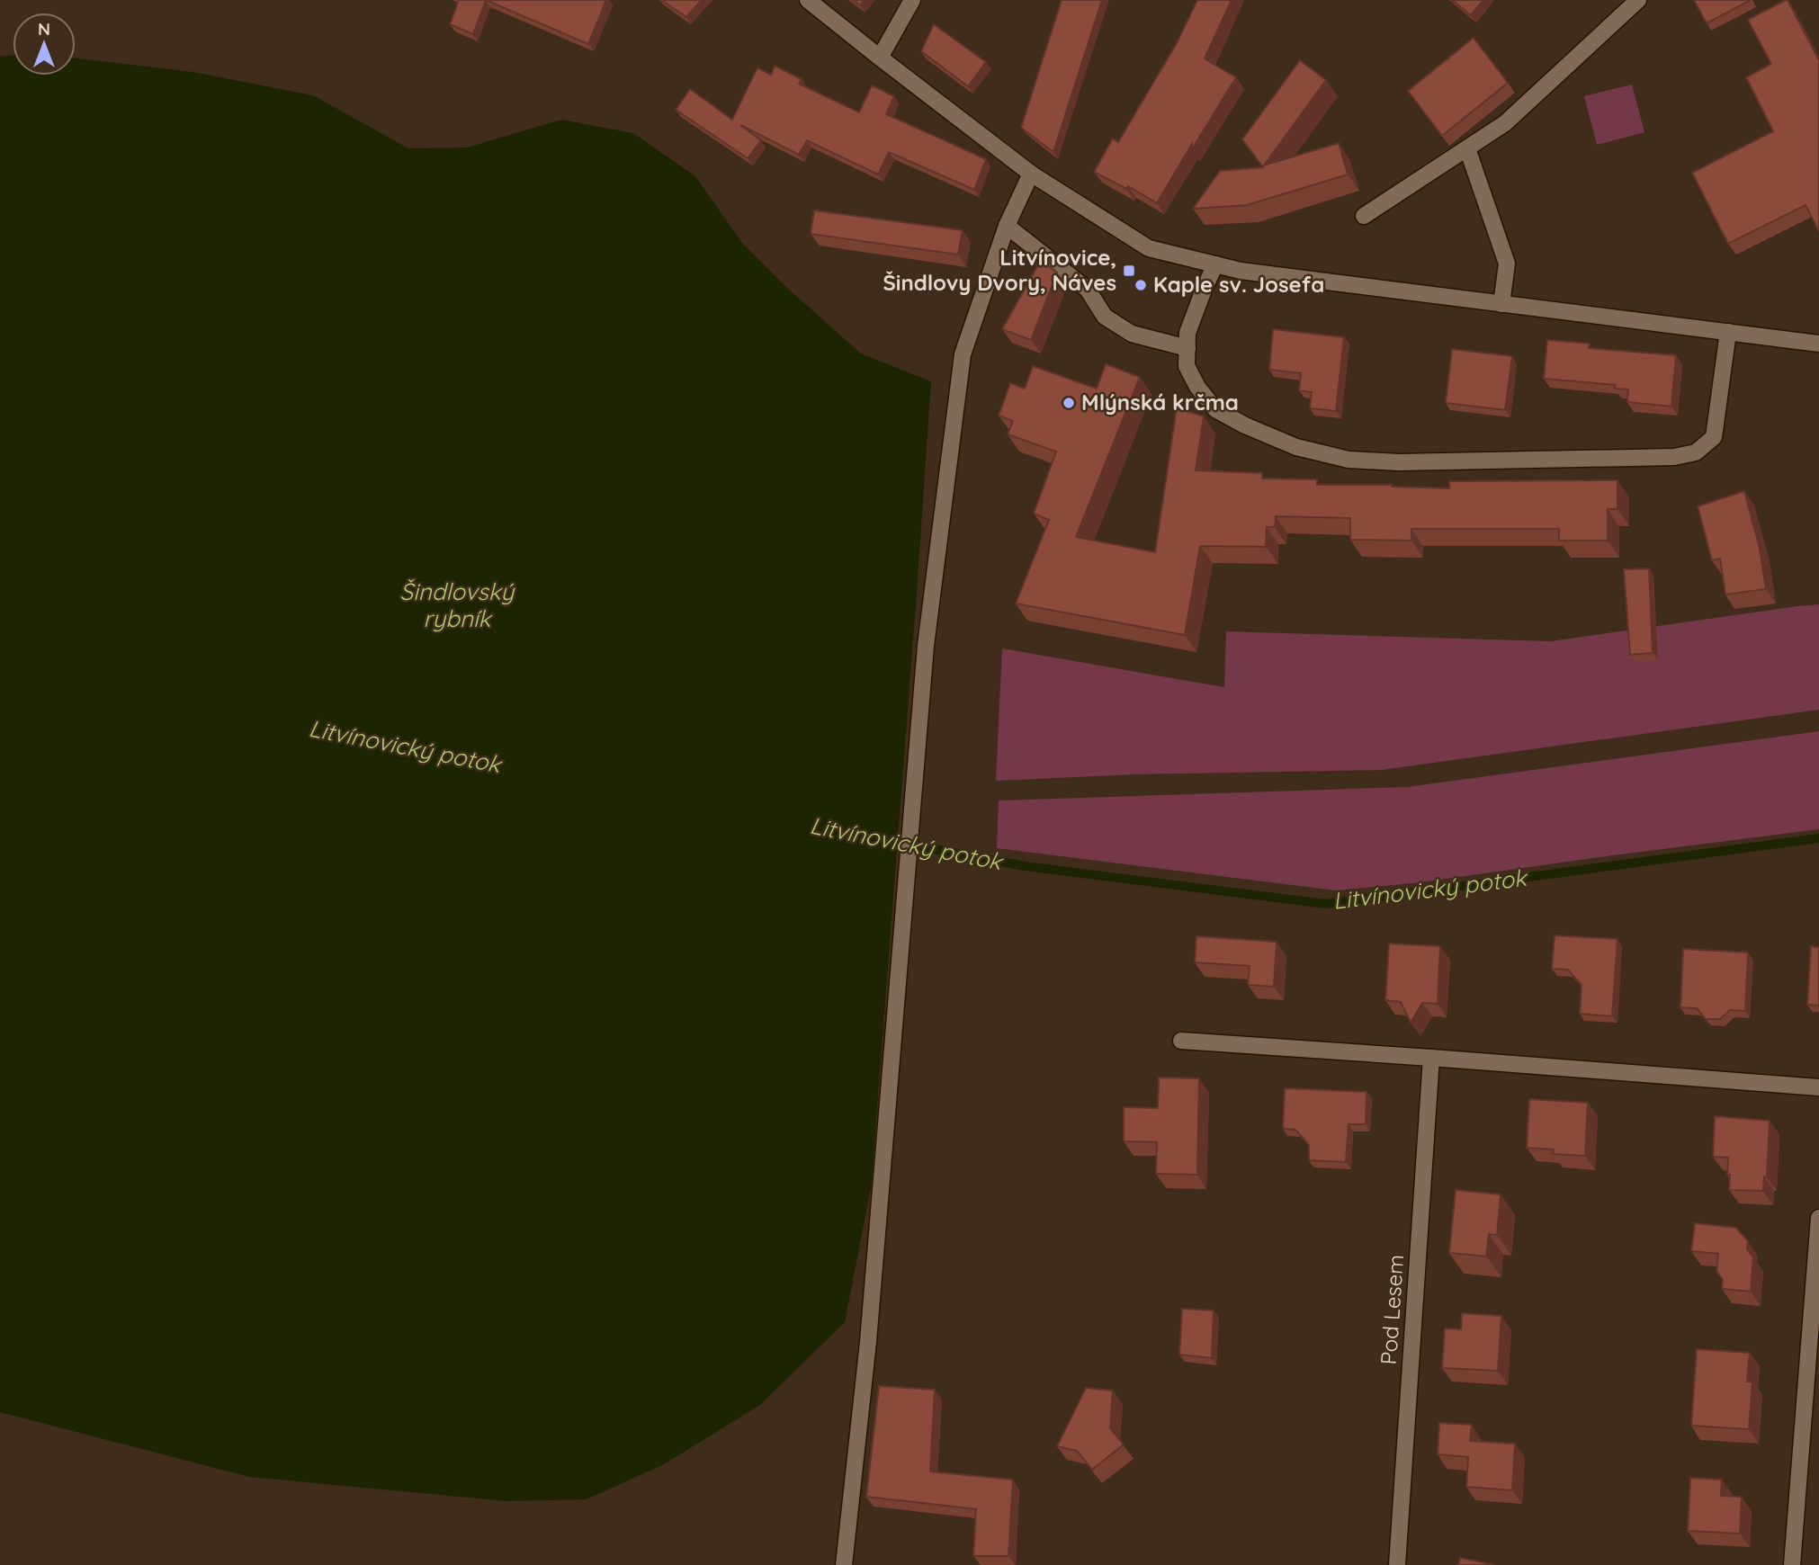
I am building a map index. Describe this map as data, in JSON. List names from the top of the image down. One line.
{"streets":{"street":["Pod Lesem"]},"water":["Šindlovský rybník","Litvínovický potok"],"places":{"transit":["Litvínovice, Šindlovy Dvory, Náves"],"other":["Kaple sv. Josefa","Mlýnská krčma"]},"north":"top"}
